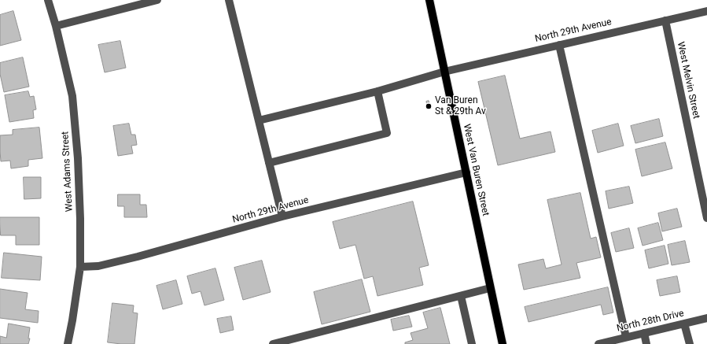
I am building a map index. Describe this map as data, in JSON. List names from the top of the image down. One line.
{"streets":{"main road":["West Van Buren Street"],"street":["North 29th Avenue","West Melvin Street","West Adams Street","North 28th Drive"]},"crossings":[["North 29th Avenue","West Melvin Street"],["North 29th Avenue","West Van Buren Street"],["North 29th Avenue","West Adams Street"]],"places":["Van Buren St & 29th Av"]}
